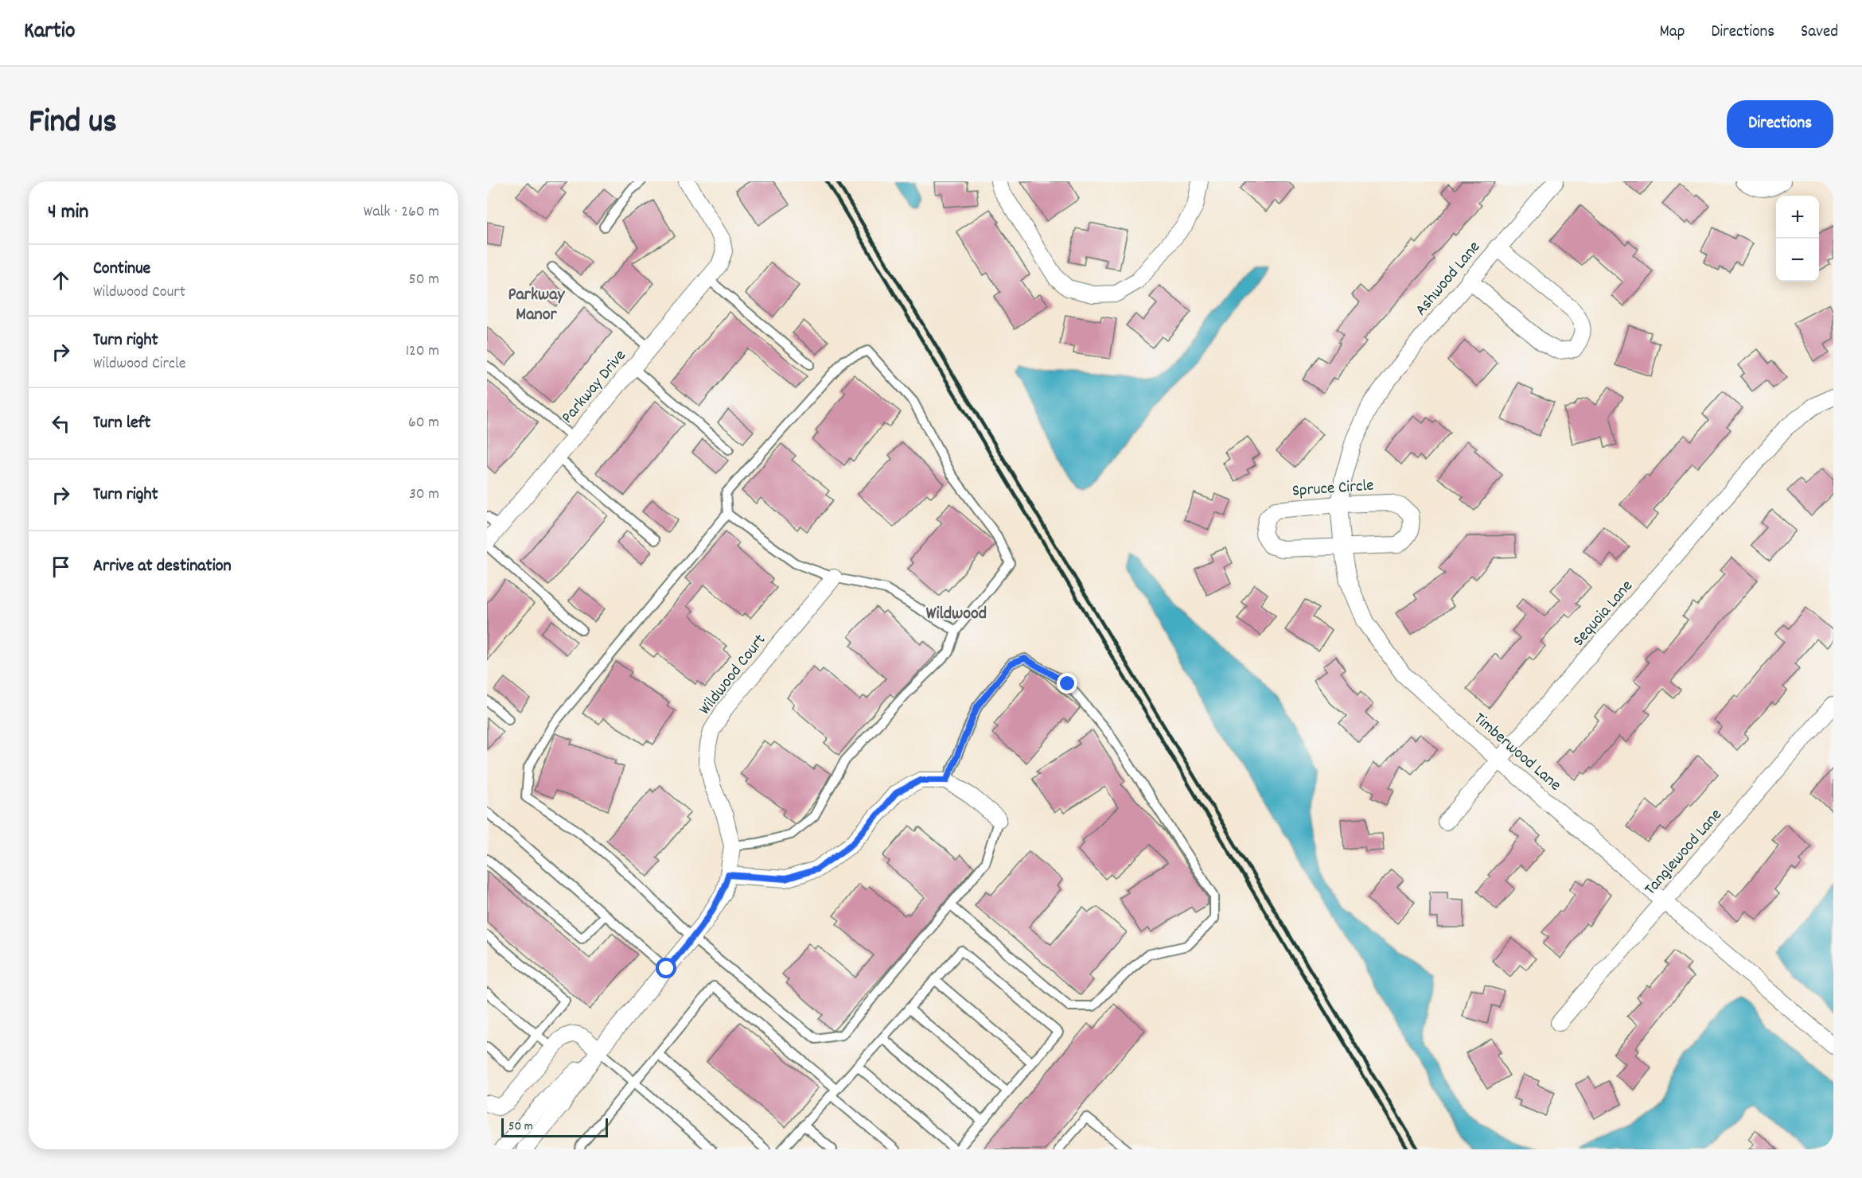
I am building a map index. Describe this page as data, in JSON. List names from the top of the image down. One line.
{"streets":{"street":["Ashwood Lane","Parkway Drive","Spruce Circle","Sequoia Lane","Wildwood Court","Timberwood Lane","Tanglewood Lane"]},"crossings":[["Ashwood Lane","Timberwood Lane"],["Spruce Circle","Timberwood Lane"],["Sequoia Lane","Timberwood Lane"],["Timberwood Lane","Tanglewood Lane"]],"districts":["Parkway Manor","Wildwood"],"scale_bar":"50 m","page":{"header":"Kartio","nav":["Map","Directions","Saved"],"title":"Find us","buttons":"Directions","heading":["4 min","Walk · 260 m"],"map_buttons":["+","−"],"list":[["Continue","Wildwood Court","50 m"],["Turn right","Wildwood Circle","120 m"],["Turn left","60 m"],["Turn right","30 m"],"Arrive at destination"],"scale":"50 m"}}
